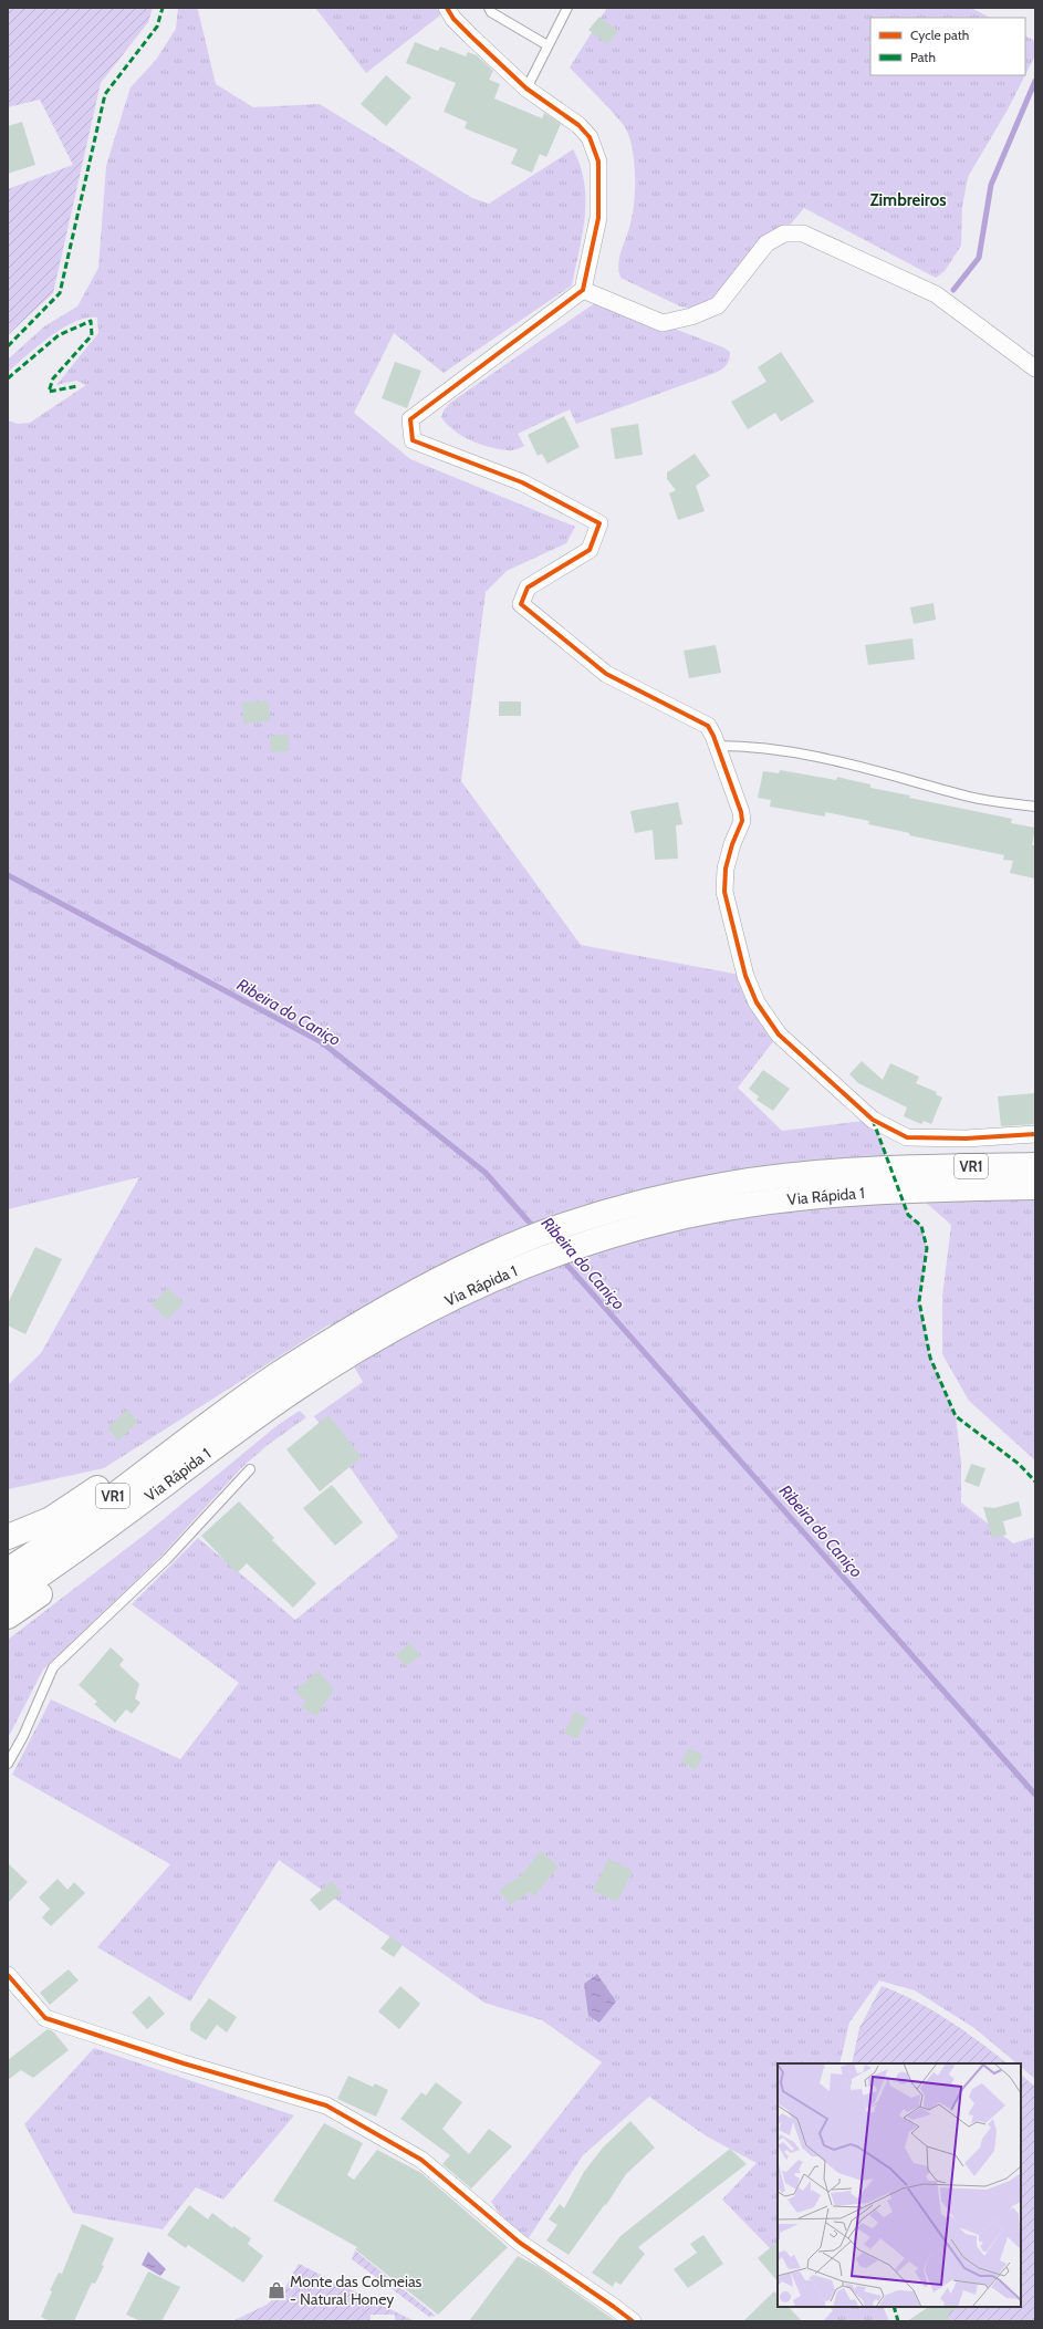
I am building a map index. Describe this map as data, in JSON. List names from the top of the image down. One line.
{"streets":{"highway":["VR1","Via Rápida 1"]},"districts":["Zimbreiros"],"water":["Ribeira do Caniço"],"places":{"shop":["Monte das Colmeias - Natural Honey"]},"legend":["Cycle path","Path"]}
